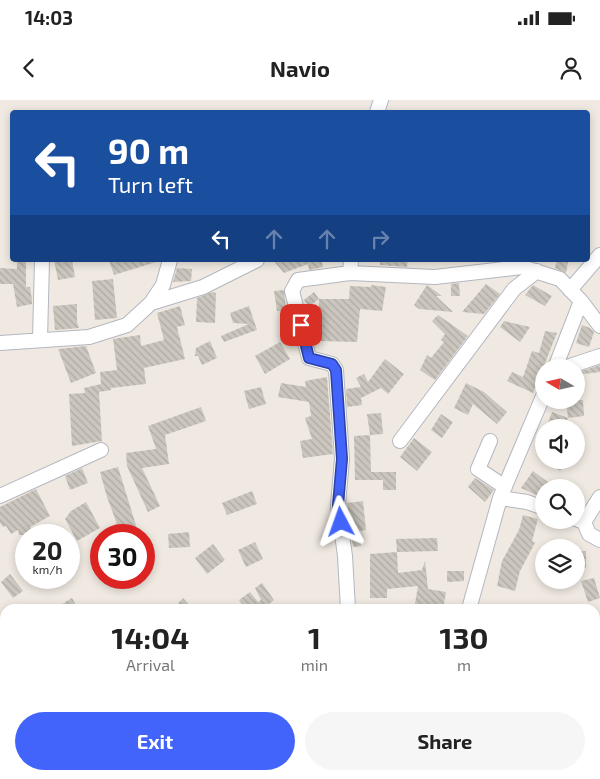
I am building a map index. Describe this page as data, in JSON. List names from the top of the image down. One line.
{"north":"left","page":{"status":"14:03","header":"Navio","turn":["90 m","Turn left"],"speed":"20 km/h","limit":"30","eta":["14:04","Arrival","1","min","130","m"],"buttons":["Exit","Share"]}}
